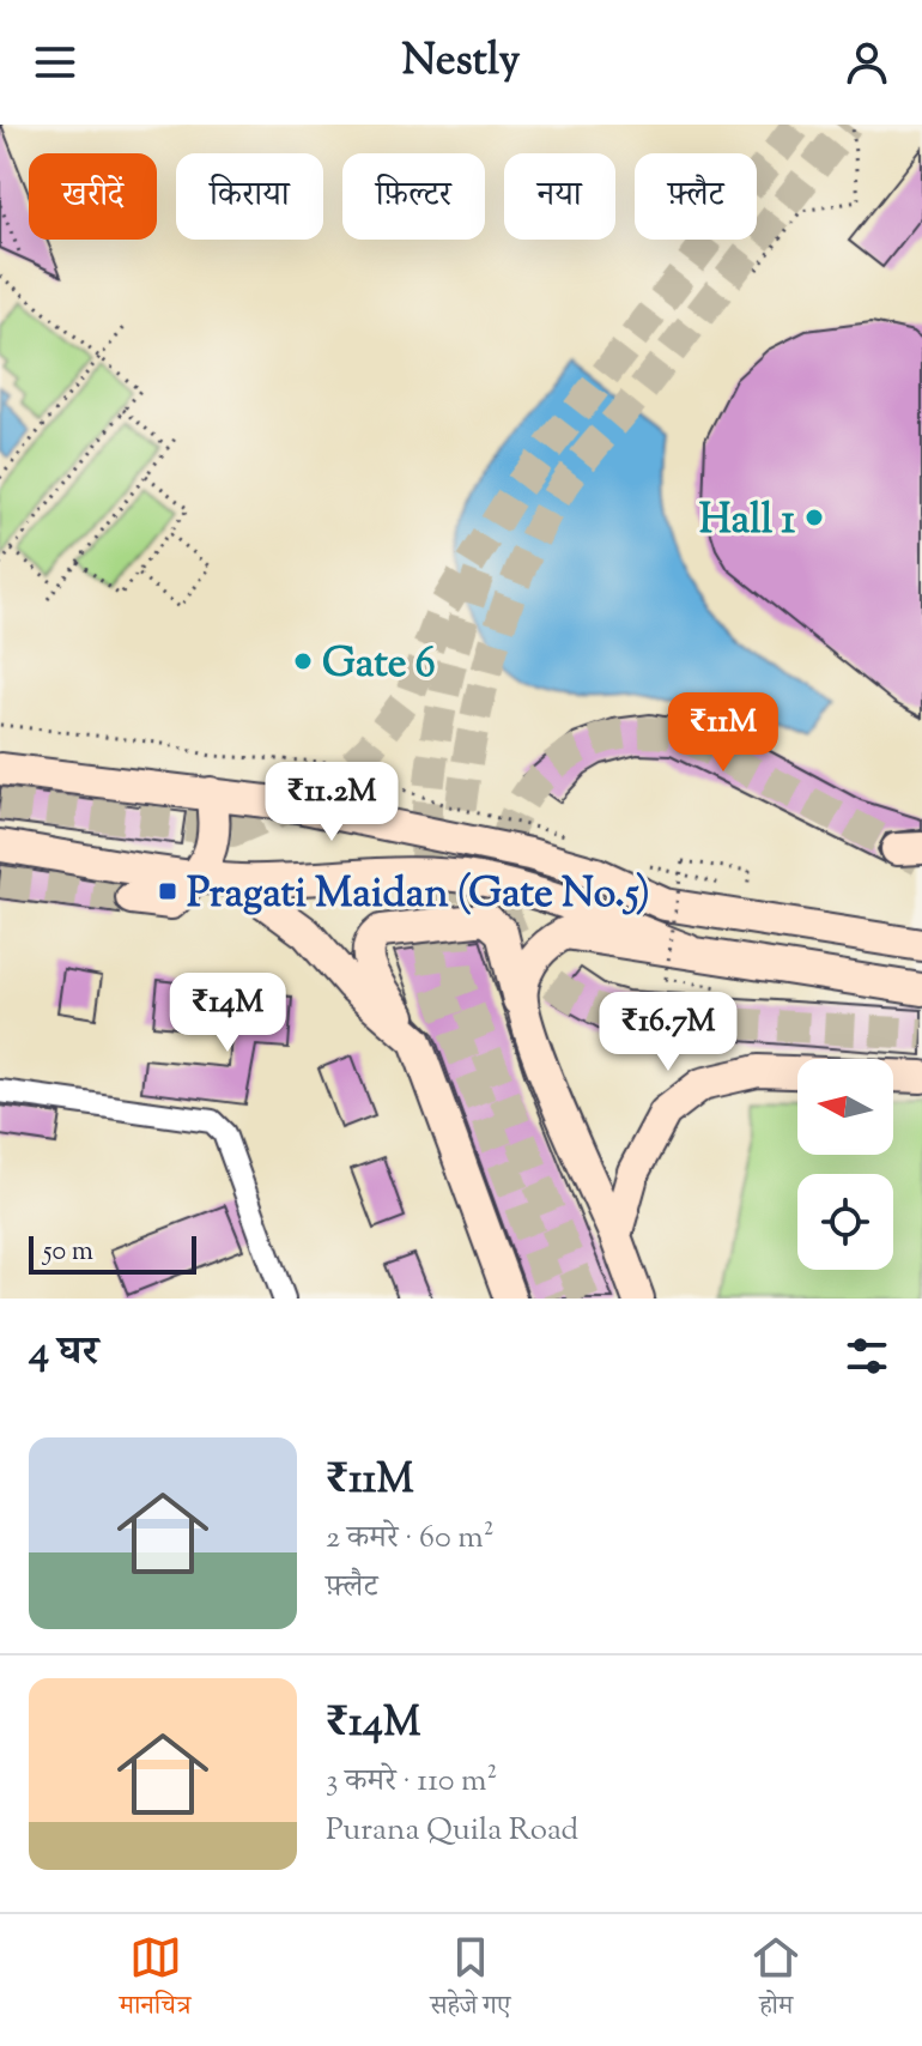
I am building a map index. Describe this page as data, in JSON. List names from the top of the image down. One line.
{"places":{"other":["Hall 1","Gate 6"],"transit":["Pragati Maidan (Gate No.5)"]},"scale_bar":"50 m","north":"left","page":{"header":"Nestly","chip":["खरीदें","किराया","फ़िल्टर","नया","फ़्लैट"],"price":["₹11M","₹11.2M","₹14M","₹16.7M"],"scale":"50 m","heading":"4 घर","list":[{"name":"₹11M","note":"2 कमरे · 60 m² · फ़्लैट"},{"name":"₹14M","note":"3 कमरे · 110 m² · Purana Quila Road"}],"tabs":["मानचित्र","सहेजे गए","होम"]}}
